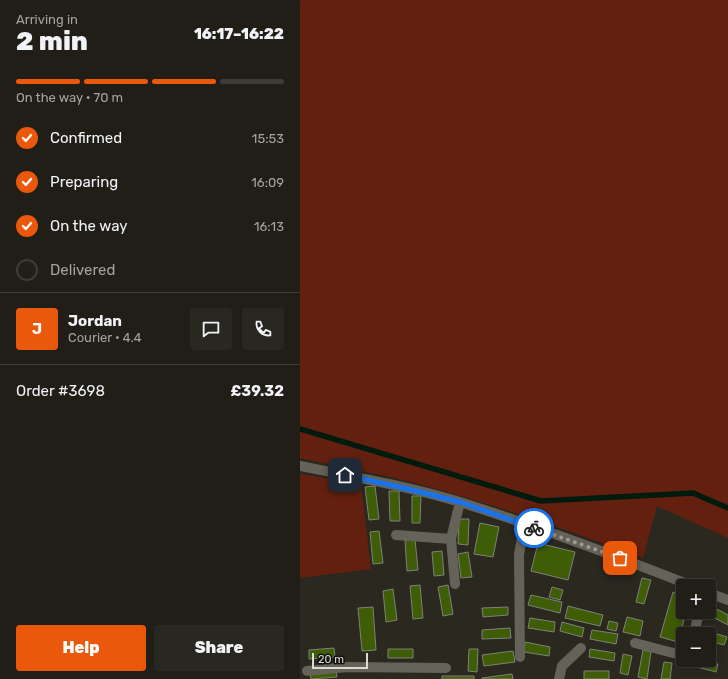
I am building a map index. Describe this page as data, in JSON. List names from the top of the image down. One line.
{"scale_bar":"20 m","page":{"heading":["2 min","Arriving in","16:17–16:22"],"panel":["Jordan","Courier · 4.4","Order #3698","£39.32"],"bar":"On the way · 70 m","list":[["Confirmed","15:53"],["Preparing","16:09"],["On the way","16:13"],"Delivered"],"round":"J","map_buttons":["+","−"],"buttons":["Help","Share"],"scale":"20 m"}}
